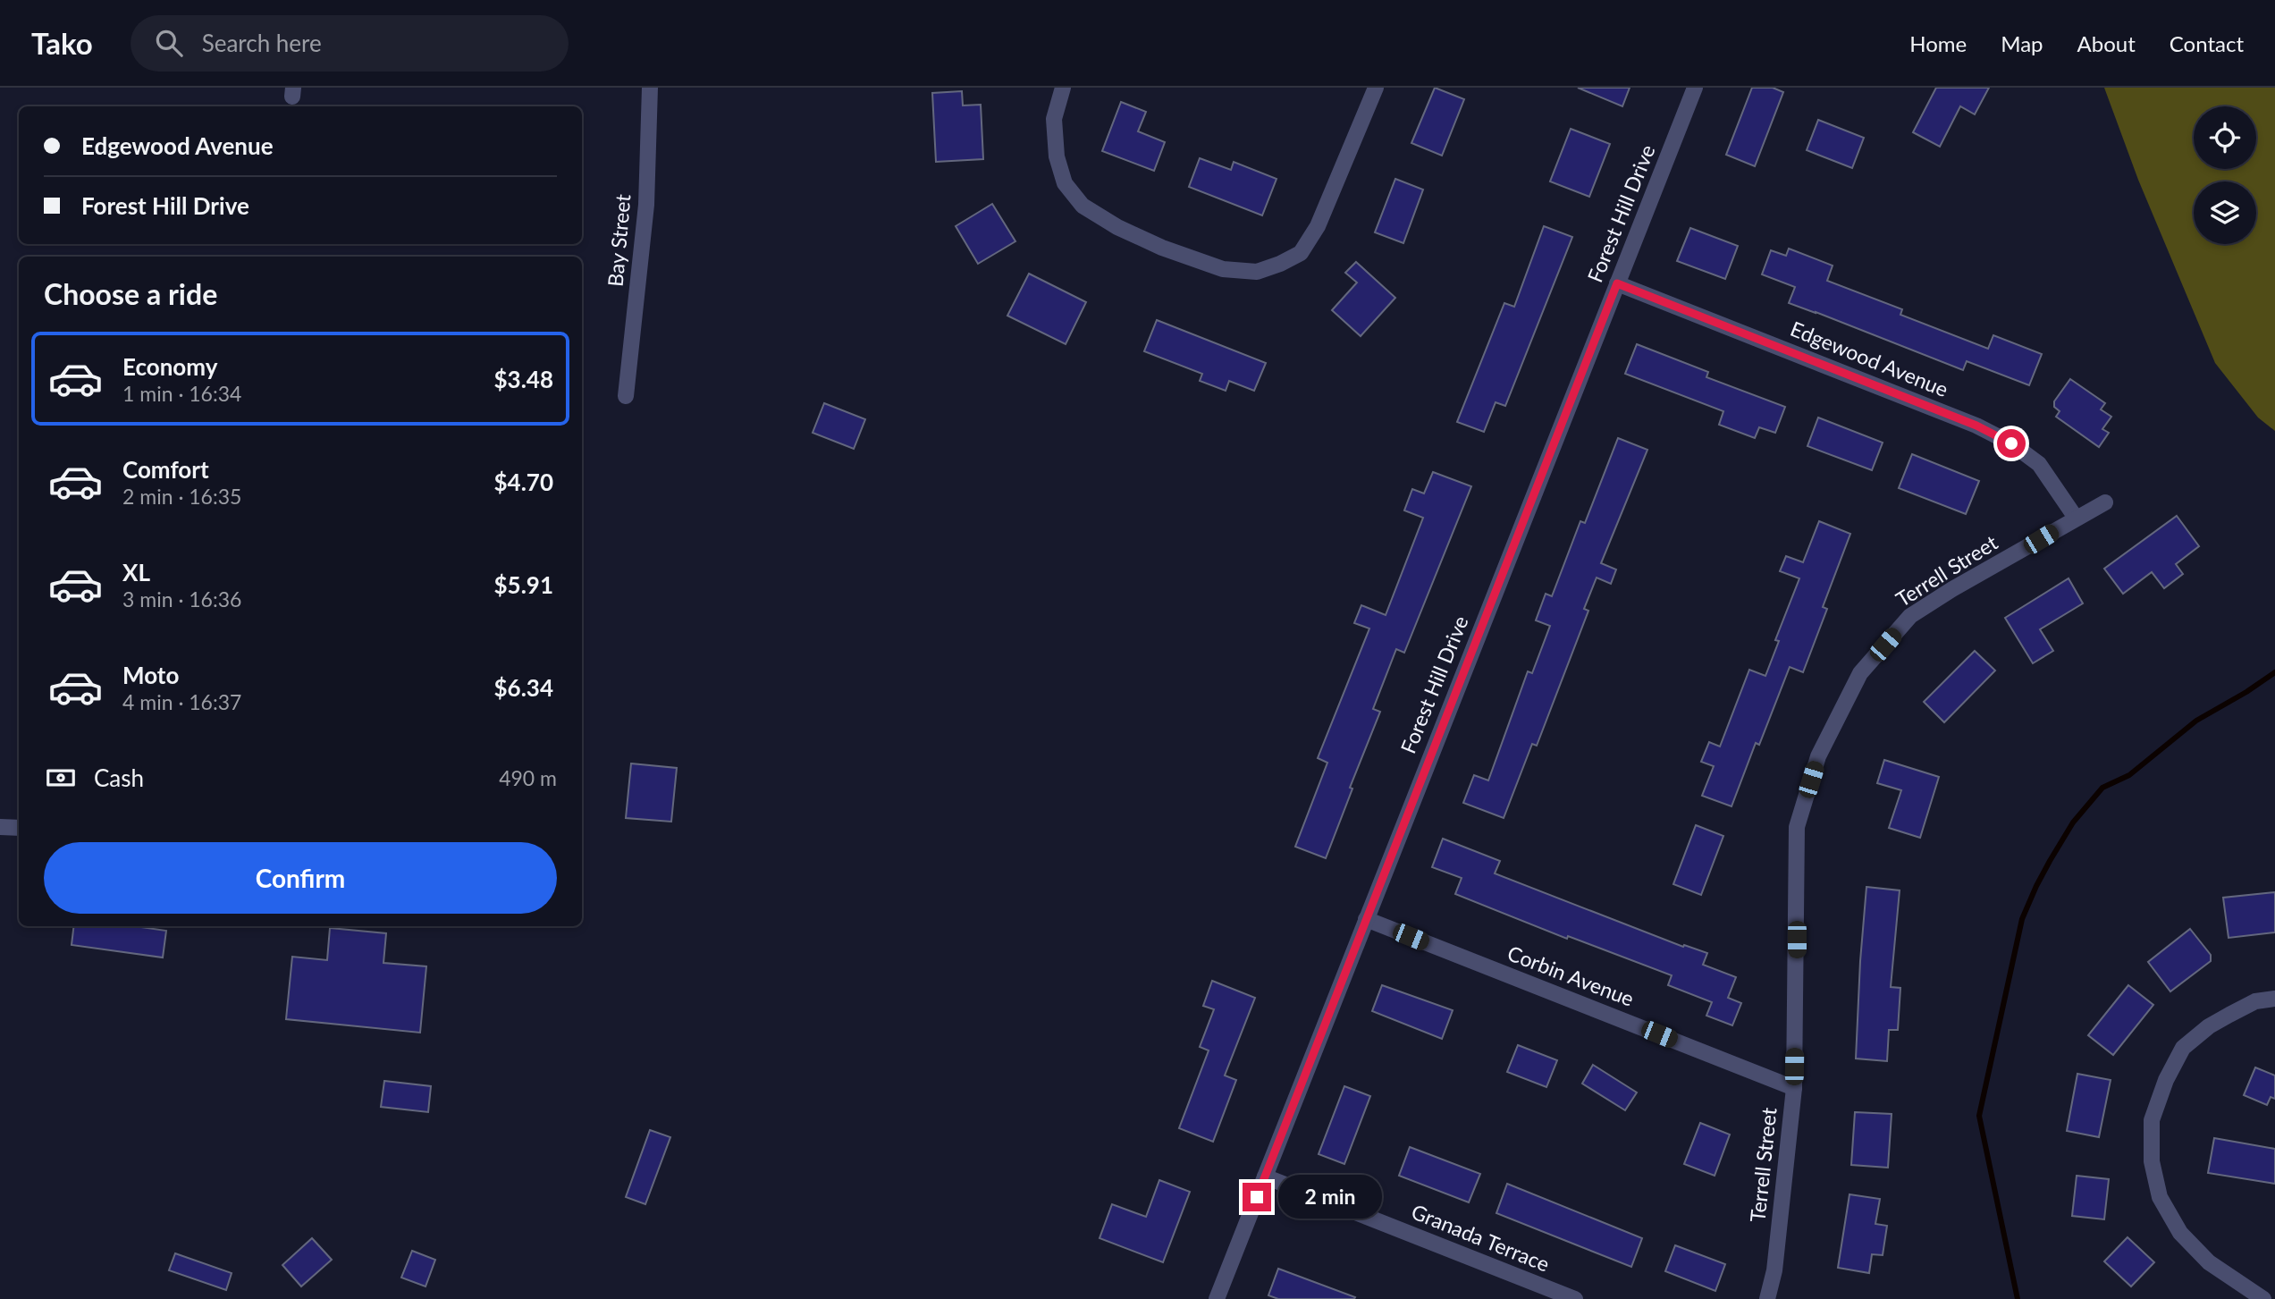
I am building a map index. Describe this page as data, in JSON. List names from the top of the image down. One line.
{"streets":{"street":["Forest Hill Drive","Bay Street","Edgewood Avenue","Terrell Street","Corbin Avenue","Granada Terrace"]},"crossings":[["Forest Hill Drive","Edgewood Avenue"],["Forest Hill Drive","Corbin Avenue"],["Forest Hill Drive","Granada Terrace"],["Edgewood Avenue","Terrell Street"],["Terrell Street","Corbin Avenue"]],"page":{"header":"Tako","search":"Search here","nav":["Home","Map","About","Contact"],"banner":["Edgewood Avenue","Forest Hill Drive"],"heading":"Choose a ride","list":[{"name":"Economy","note":"1 min · 16:34","value":"$3.48"},{"name":"Comfort","note":"2 min · 16:35","value":"$4.70"},{"name":"XL","note":"3 min · 16:36","value":"$5.91"},{"name":"Moto","note":"4 min · 16:37","value":"$6.34"}],"pay":["Cash","490 m"],"buttons":"Confirm","bubble":"2 min"}}
